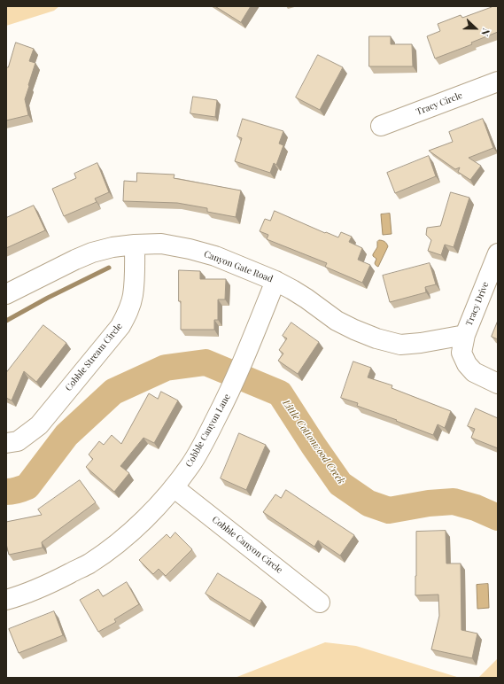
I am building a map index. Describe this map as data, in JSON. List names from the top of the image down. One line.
{"streets":{"street":["Tracy Circle","Canyon Gate Road","Tracy Drive","Cobble Stream Circle","Cobble Canyon Lane","Cobble Canyon Circle"]},"crossings":[["Canyon Gate Road","Tracy Drive"],["Canyon Gate Road","Cobble Stream Circle"],["Canyon Gate Road","Cobble Canyon Lane"],["Cobble Canyon Lane","Cobble Canyon Circle"]],"water":["Little Cottonwood Creek"],"north":"right"}
